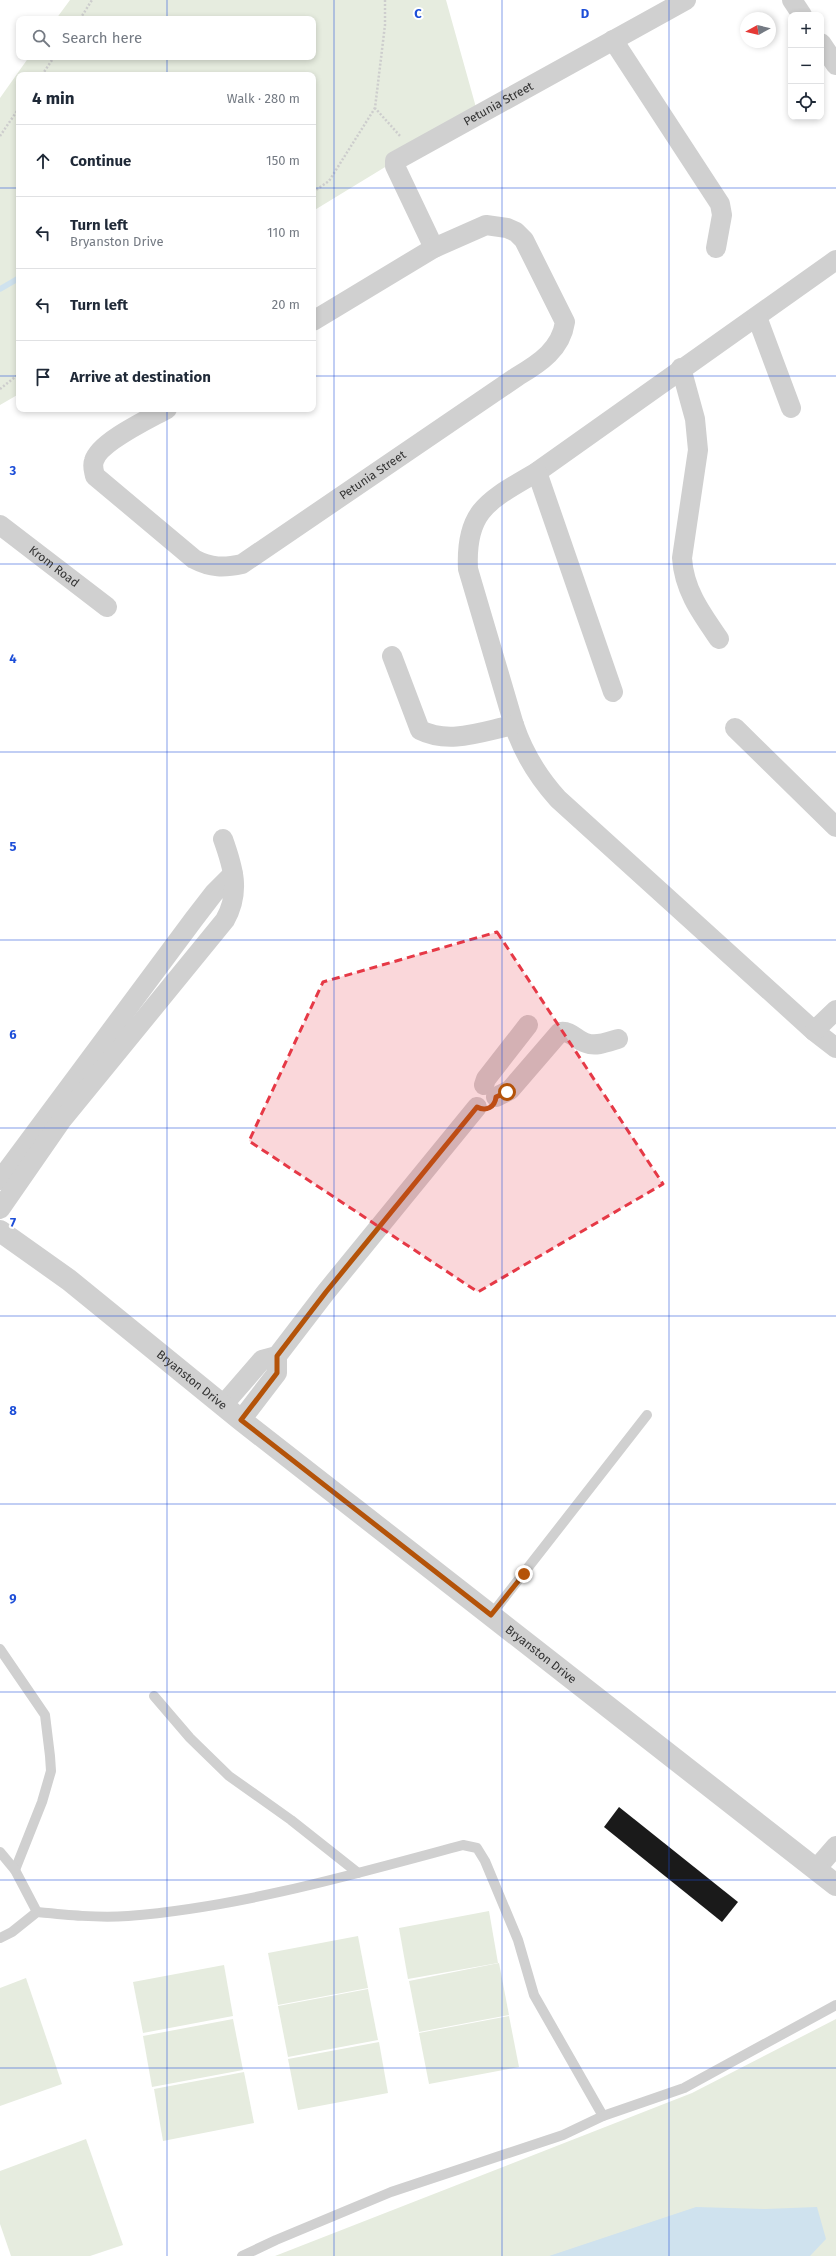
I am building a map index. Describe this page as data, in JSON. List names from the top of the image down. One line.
{"streets":{"street":["Petunia Street","Krom Road","Bryanston Drive"]},"north":"left","page":{"map_buttons":["+","−"],"search":"Search here","heading":["4 min","Walk · 280 m"],"list":[["Continue","150 m"],["Turn left","Bryanston Drive","110 m"],["Turn left","20 m"],"Arrive at destination"]},"grid":{"columns":["C","D"],"rows":["3","4","5","6","7","8","9"]}}
